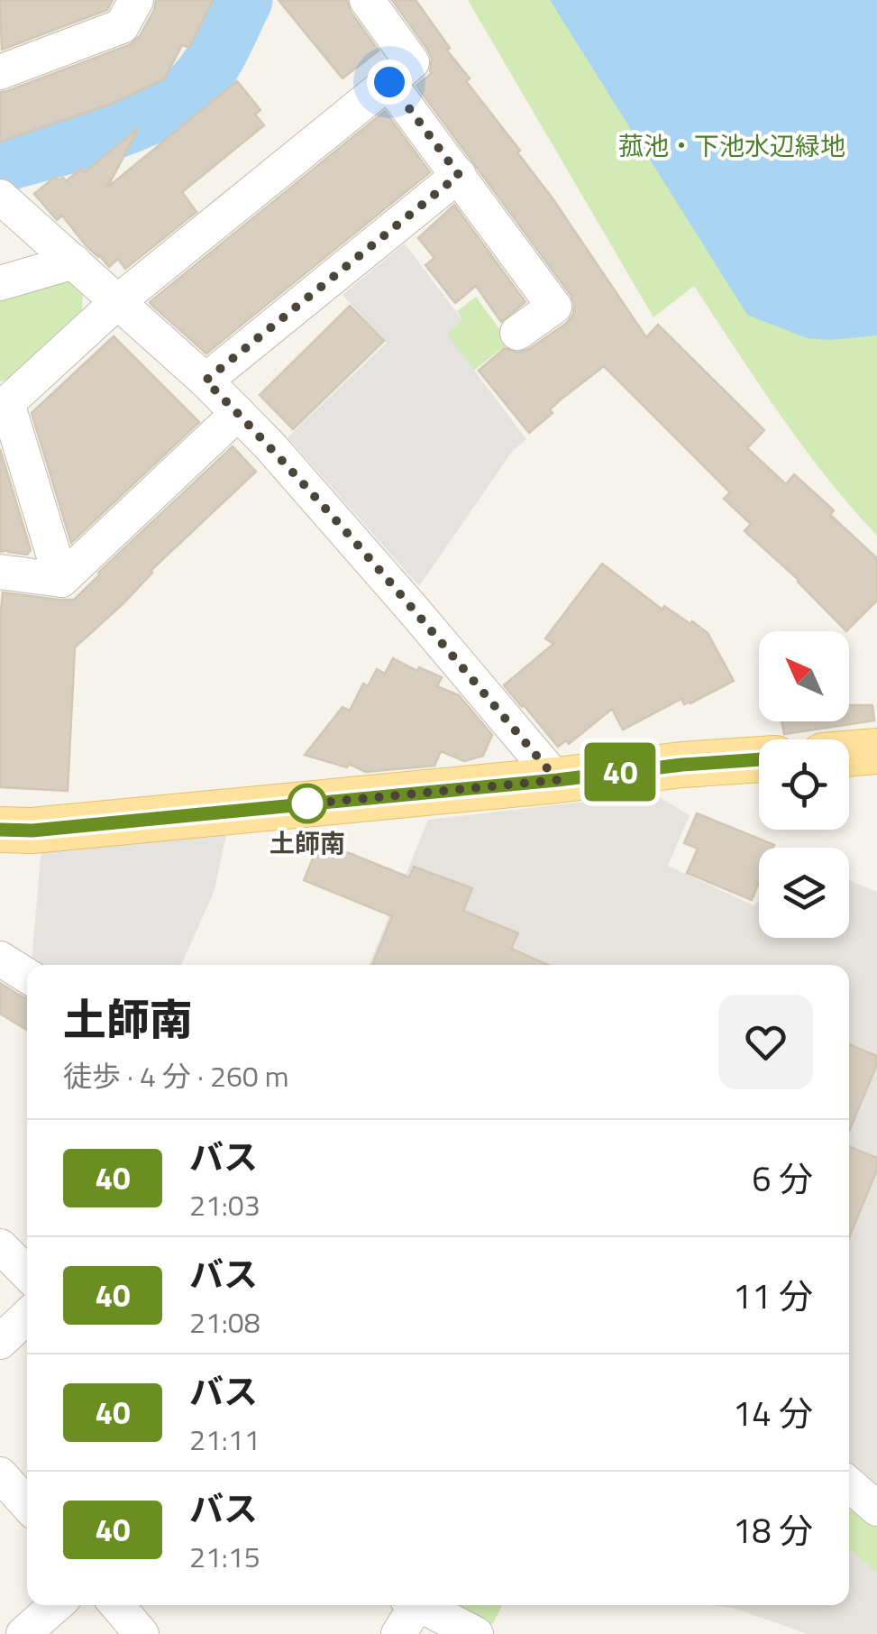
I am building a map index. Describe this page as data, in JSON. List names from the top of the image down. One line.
{"parks":["菰池・下池水辺緑地"],"places":["土師南"],"lines":["bus line 40"],"north":"top left","page":{"on_map":"40","heading":["土師南","徒歩 · 4 分 · 260 m"],"list":[{"mark":"40","name":"バス","note":"21:03","value":"6 分"},{"mark":"40","name":"バス","note":"21:08","value":"11 分"},{"mark":"40","name":"バス","note":"21:11","value":"14 分"},{"mark":"40","name":"バス","note":"21:15","value":"18 分"}]}}
